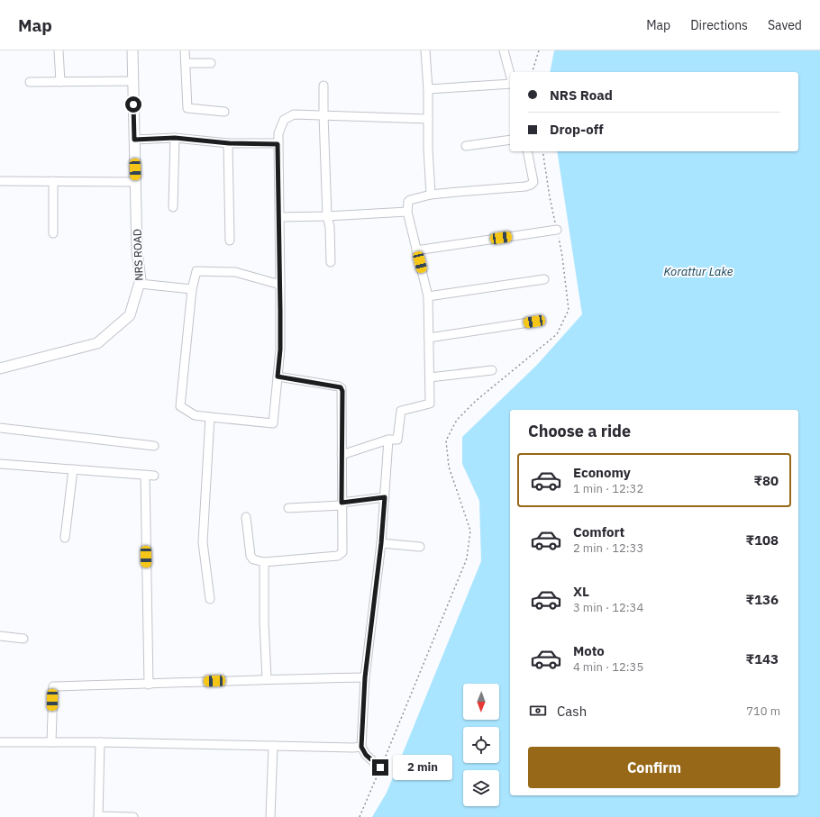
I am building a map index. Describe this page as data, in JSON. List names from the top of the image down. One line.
{"streets":{"street":["NRS ROAD"]},"water":["Korattur Lake"],"north":"bottom","page":{"header":"Map","nav":["Map","Directions","Saved"],"banner":["NRS Road","Drop-off"],"heading":"Choose a ride","list":[{"name":"Economy","note":"1 min · 12:32","value":"₹80"},{"name":"Comfort","note":"2 min · 12:33","value":"₹108"},{"name":"XL","note":"3 min · 12:34","value":"₹136"},{"name":"Moto","note":"4 min · 12:35","value":"₹143"}],"pay":["Cash","710 m"],"buttons":"Confirm","bubble":"2 min"}}
